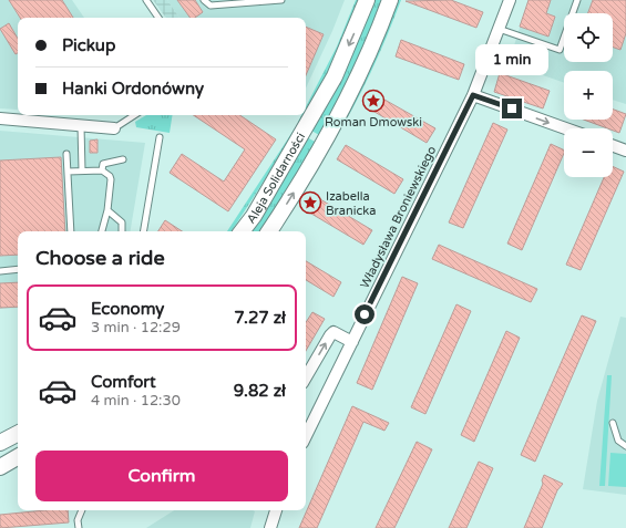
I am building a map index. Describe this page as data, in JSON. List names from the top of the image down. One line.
{"streets":{"main road":["Aleja Solidarności"],"street":["Władysława Broniewskiego"]},"places":{"place":["Roman Dmowski","Izabella Branicka"]},"page":{"map_buttons":["+","−"],"banner":["Pickup","Hanki Ordonówny"],"bubble":"1 min","heading":"Choose a ride","list":[{"name":"Economy","note":"3 min · 12:29","value":"7.27 zł"},{"name":"Comfort","note":"4 min · 12:30","value":"9.82 zł"}],"buttons":"Confirm"}}
